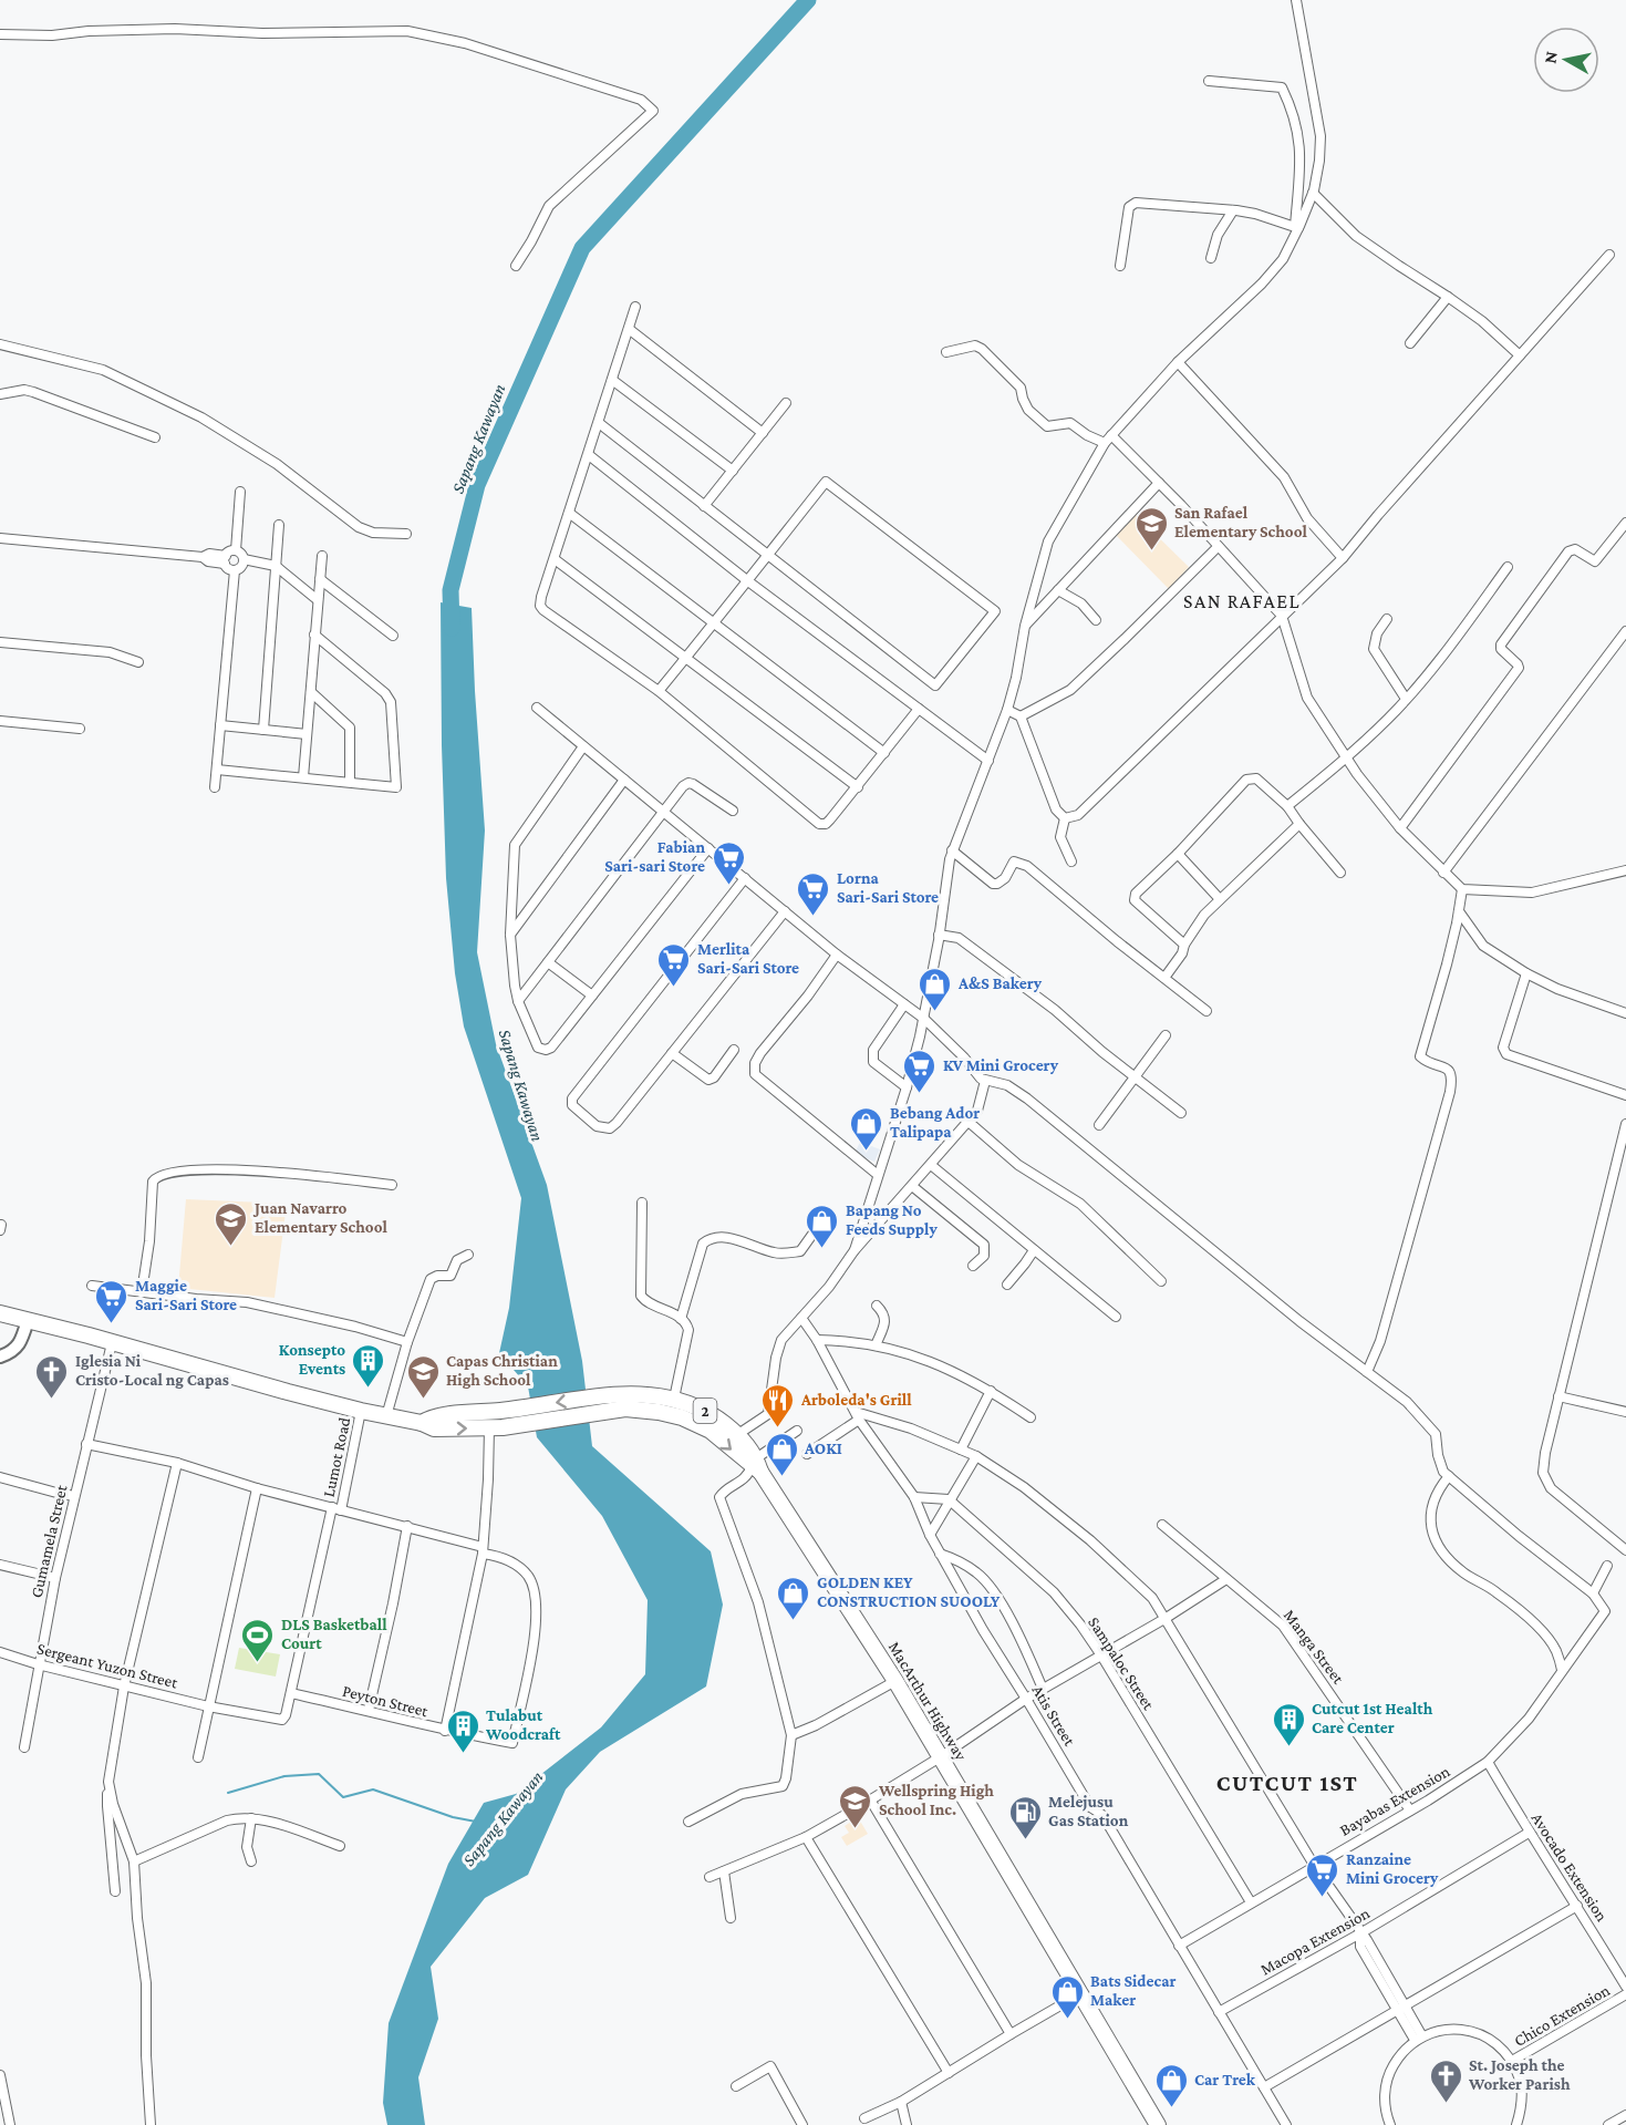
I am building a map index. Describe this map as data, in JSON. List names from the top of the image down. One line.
{"streets":{"highway":["2","MacArthur Highway"],"street":["Lumot Road","Gumamela Street","Manga Street","Sampaloc Street","Sergeant Yuzon Street","Peyton Street","Atis Street","Bayabas Extension","Avocado Extension","Macopa Extension","Chico Extension"]},"crossings":[["Lumot Road","Sergeant Yuzon Street"],["Lumot Road","Peyton Street"],["Lumot Road","MacArthur Highway"],["Gumamela Street","Sergeant Yuzon Street"],["Gumamela Street","MacArthur Highway"],["Manga Street","Bayabas Extension"],["Sampaloc Street","Bayabas Extension"],["Sergeant Yuzon Street","Peyton Street"],["Atis Street","Bayabas Extension"],["Atis Street","Macopa Extension"],["Bayabas Extension","Avocado Extension"],["Avocado Extension","Macopa Extension"]],"districts":["SAN RAFAEL","CUTCUT 1ST"],"water":["Sapang Kawayan"],"places":{"school or university":["San Rafael Elementary School","Juan Navarro Elementary School","Capas Christian High School","Wellspring High School Inc."],"supermarket":["Fabian Sari-sari Store","Lorna Sari-Sari Store","Merlita Sari-Sari Store","KV Mini Grocery","Maggie Sari-Sari Store","Ranzaine Mini Grocery"],"shop":["A&S Bakery","Bebang Ador Talipapa","Bapang No Feeds Supply","AOKI","GOLDEN KEY CONSTRUCTION SUOOLY","Bats Sidecar Maker","Car Trek"],"building":["Konsepto Events","Cutcut 1st Health Care Center","Tulabut Woodcraft"],"church":["Iglesia Ni Cristo-Local ng Capas","St. Joseph the Worker Parish"],"restaurant":["Arboleda's Grill"],"sports":["DLS Basketball Court"],"fuel station":["Melejusu Gas Station"]},"north":"left"}
